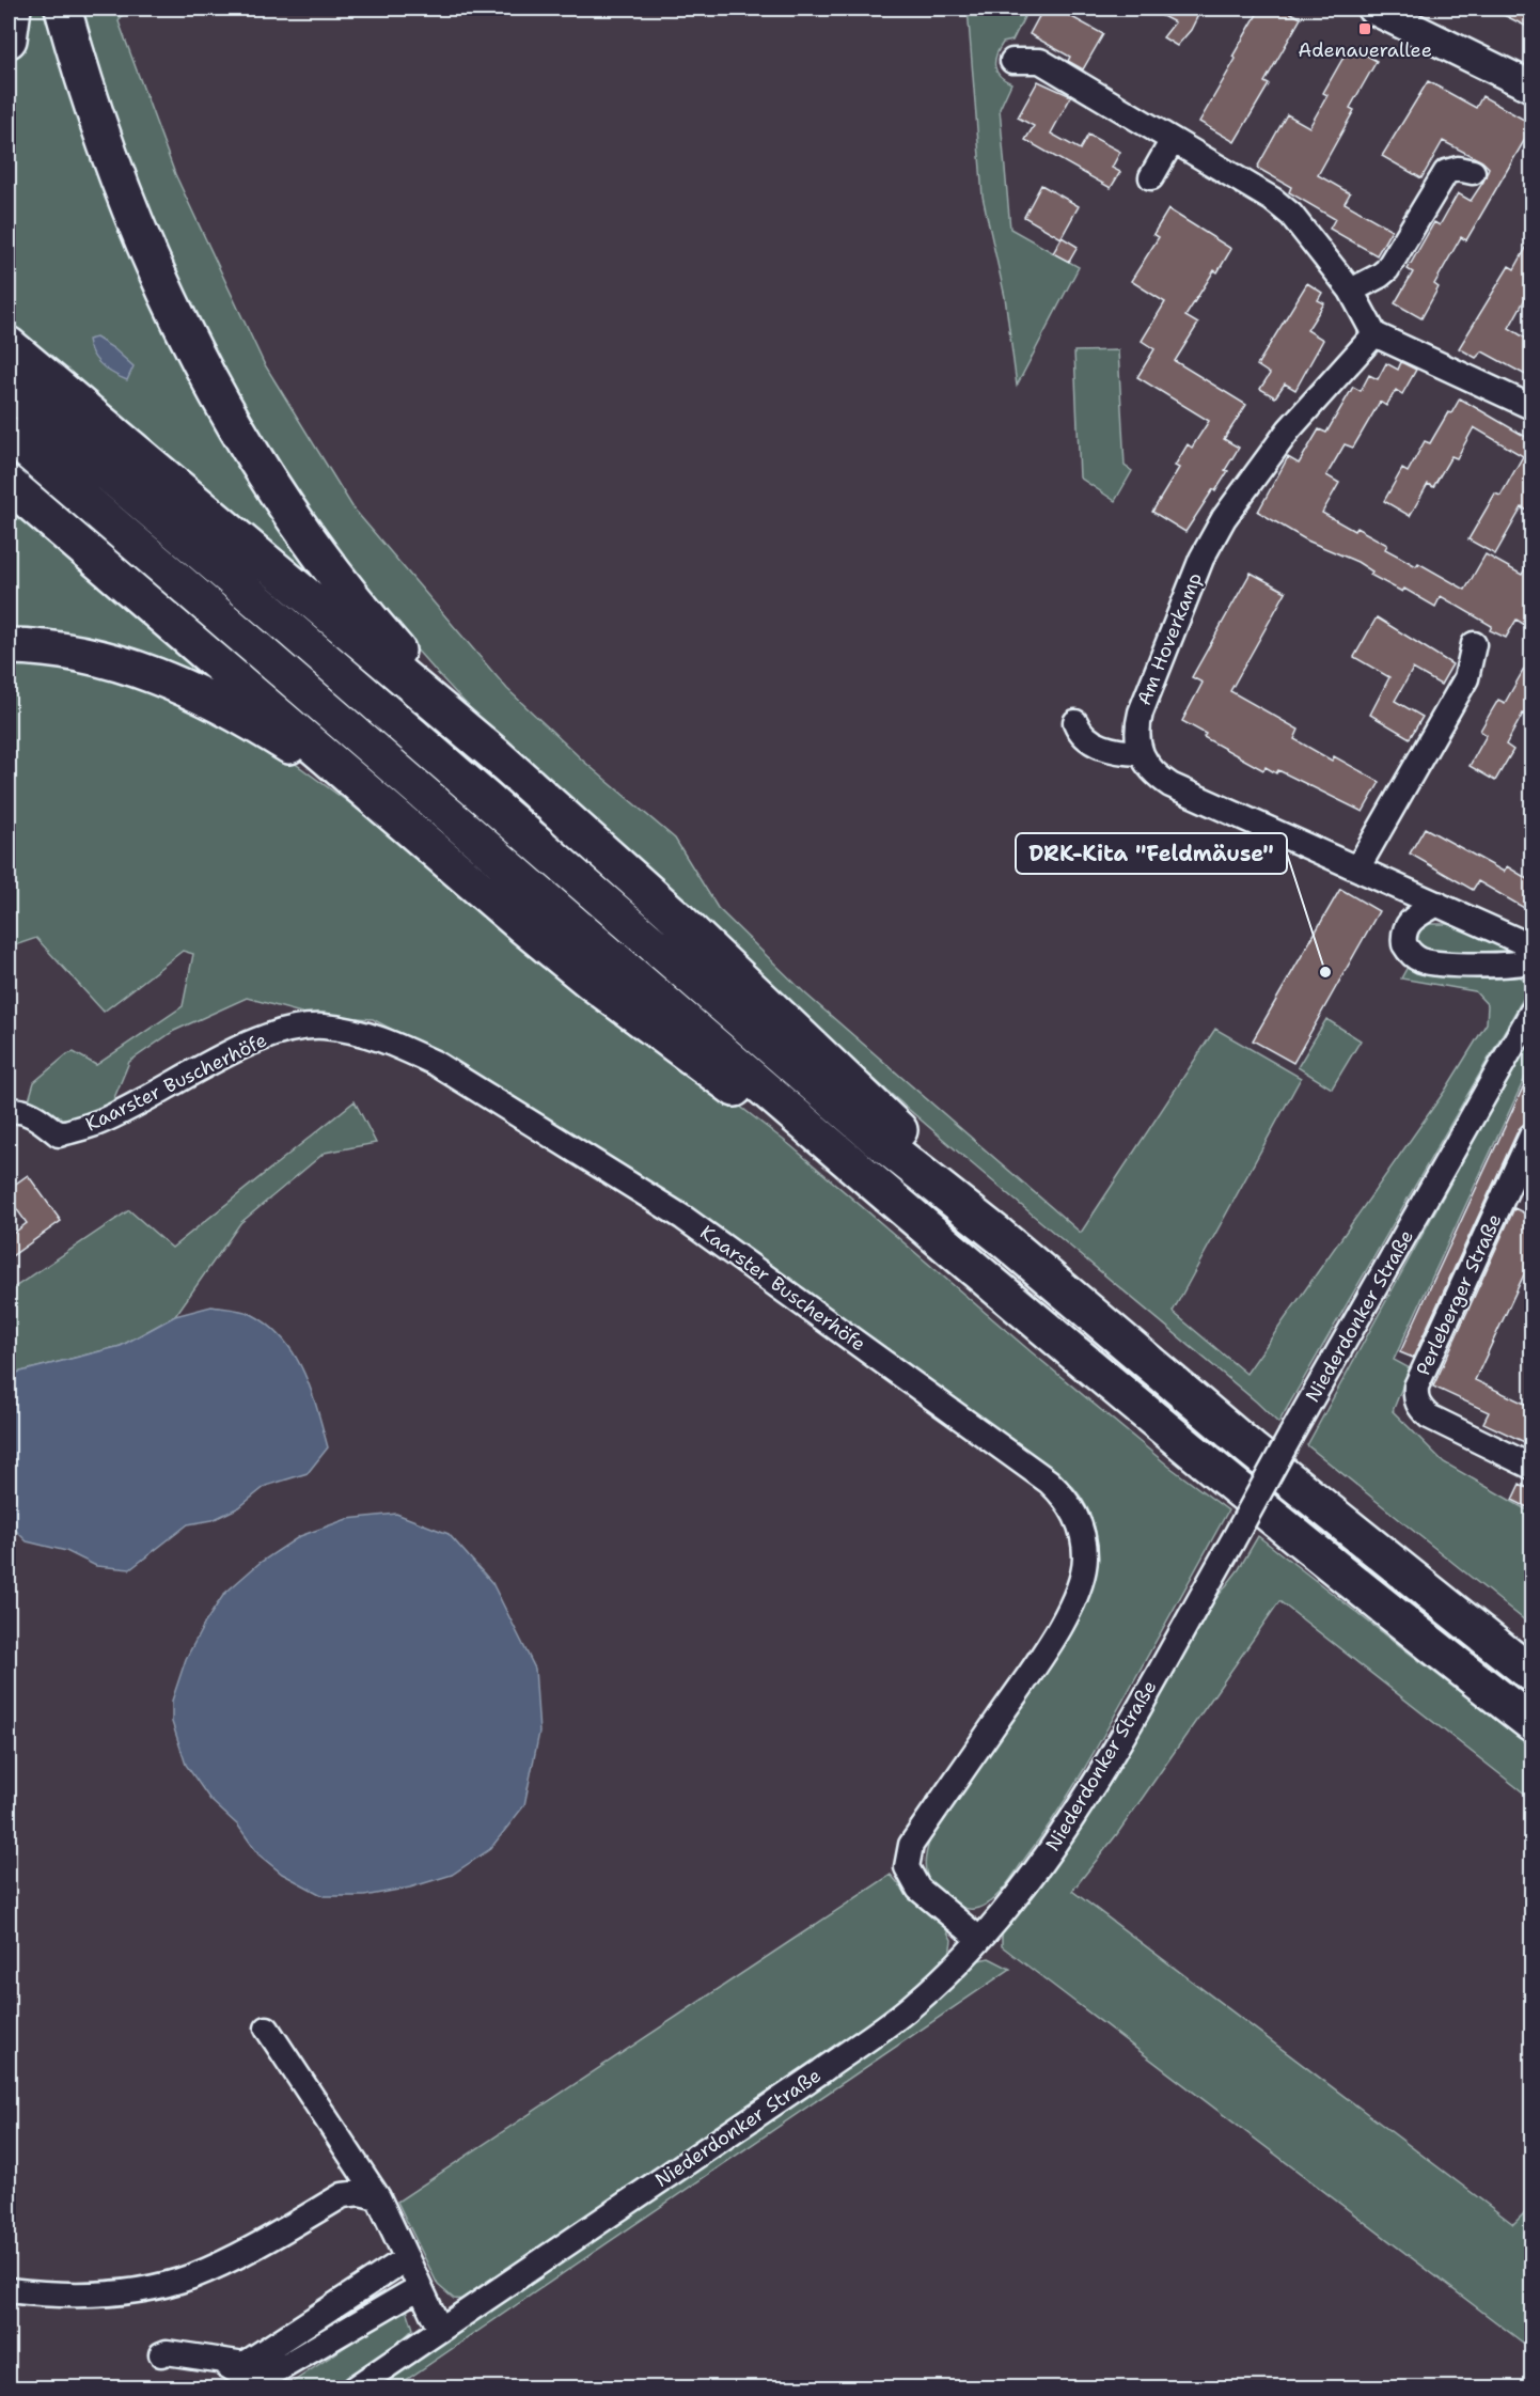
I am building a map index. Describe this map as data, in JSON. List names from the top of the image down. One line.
{"streets":{"street":["Am Hoverkamp","Kaarster Buscherhöfe","Perleberger Straße","Niederdonker Straße"]},"crossings":[["Kaarster Buscherhöfe","Niederdonker Straße"]],"places":{"transit":["Adenauerallee"],"other":["DRK-Kita \"Feldmäuse\""]}}
